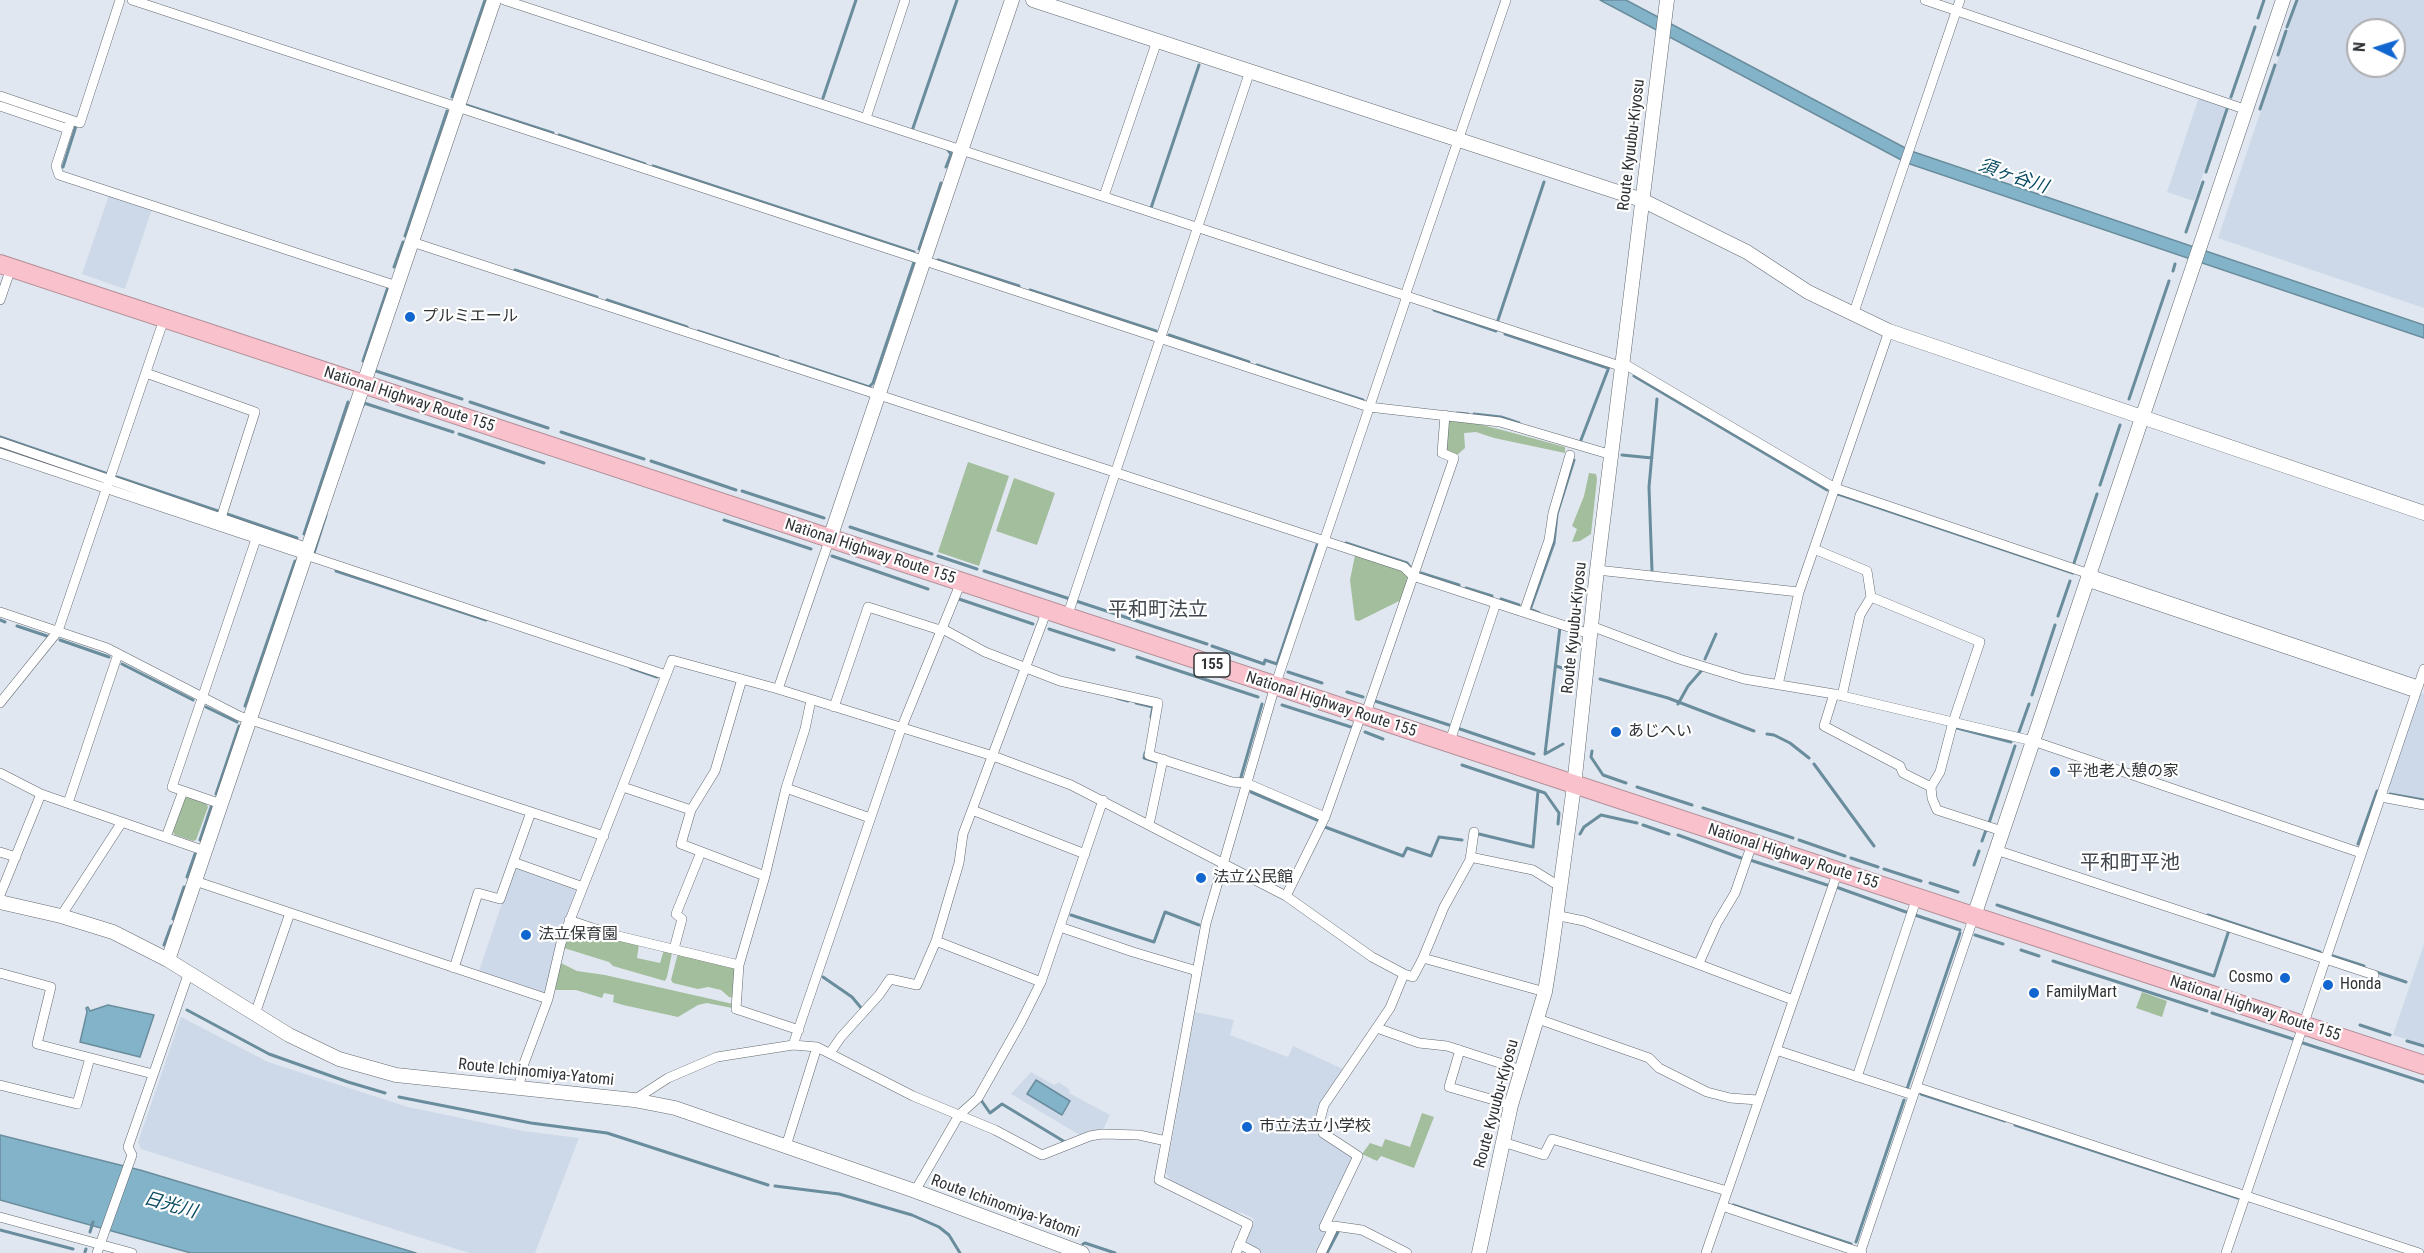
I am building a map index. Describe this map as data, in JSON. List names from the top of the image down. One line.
{"streets":{"highway":["National Highway Route 155","155"],"street":["Route Kyuubu-Kiyosu","Route Ichinomiya-Yatomi"]},"crossings":[["Route Kyuubu-Kiyosu","National Highway Route 155"]],"districts":["平和町法立","平和町平池"],"water":["須ヶ谷川","日光川"],"places":["プルミエール","あじへい","平池老人憩の家","法立公民館","法立保育園","Cosmo","Honda","FamilyMart","市立法立小学校"],"north":"left"}
